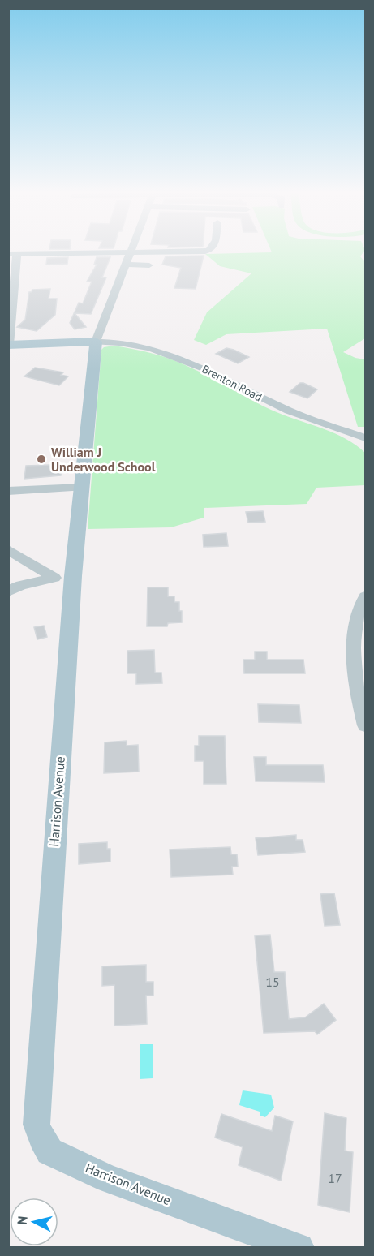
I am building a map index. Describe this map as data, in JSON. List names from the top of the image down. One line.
{"streets":{"main road":["Harrison Avenue"],"street":["Brenton Road"]},"crossings":[["Brenton Road","Harrison Avenue"]],"places":["William J Underwood School"],"house_numbers":["15","17"],"north":"left"}
